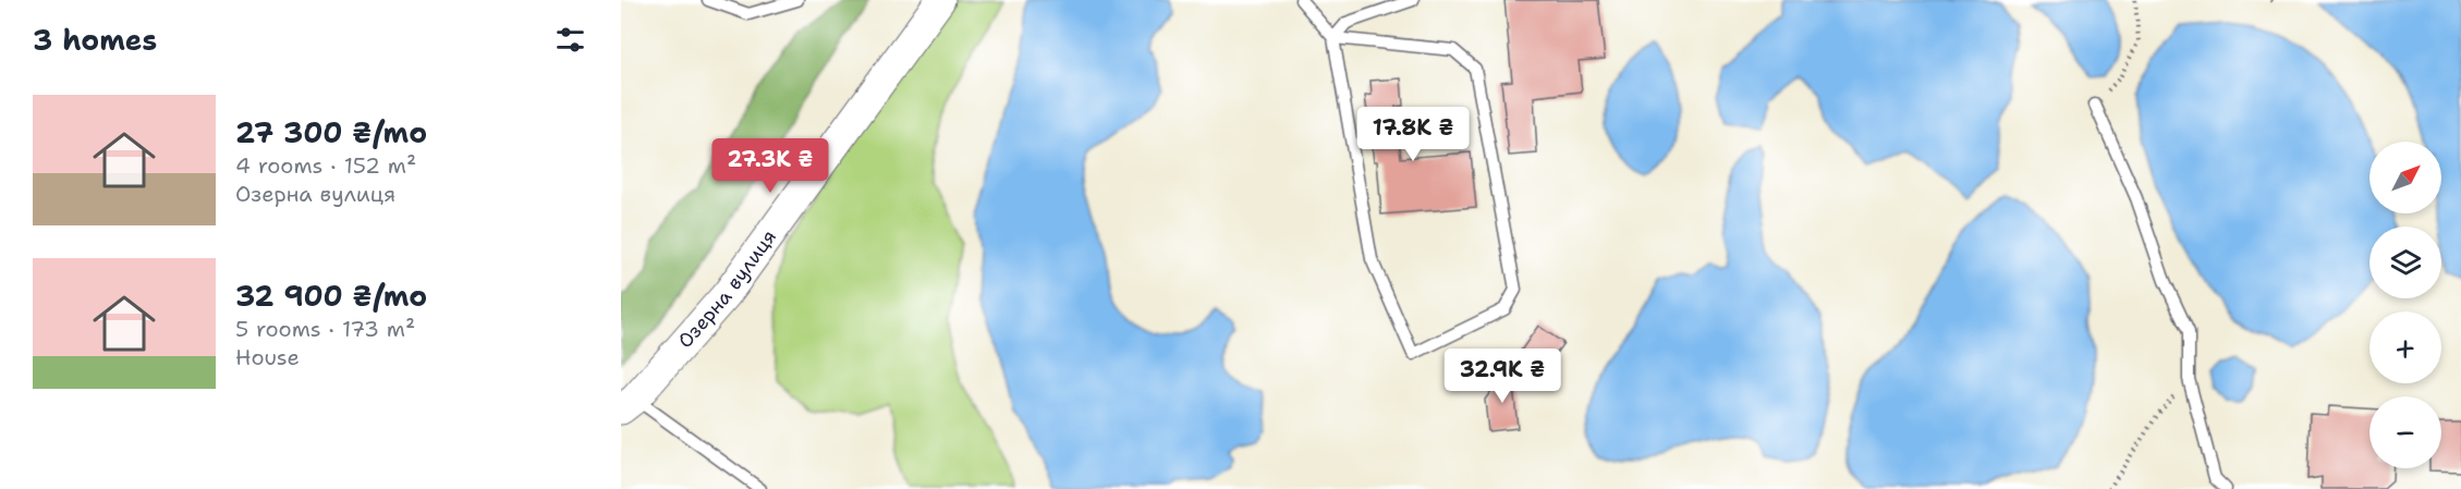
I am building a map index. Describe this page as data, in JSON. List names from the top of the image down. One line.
{"streets":{"street":["Озерна вулиця"]},"north":"top right","page":{"heading":"3 homes","list":[{"name":"27 300 ₴/mo","note":"4 rooms · 152 m² · Озерна вулиця"},{"name":"32 900 ₴/mo","note":"5 rooms · 173 m² · House"}],"price":["17.8K ₴","27.3K ₴","32.9K ₴"],"map_buttons":["+","−"]}}
